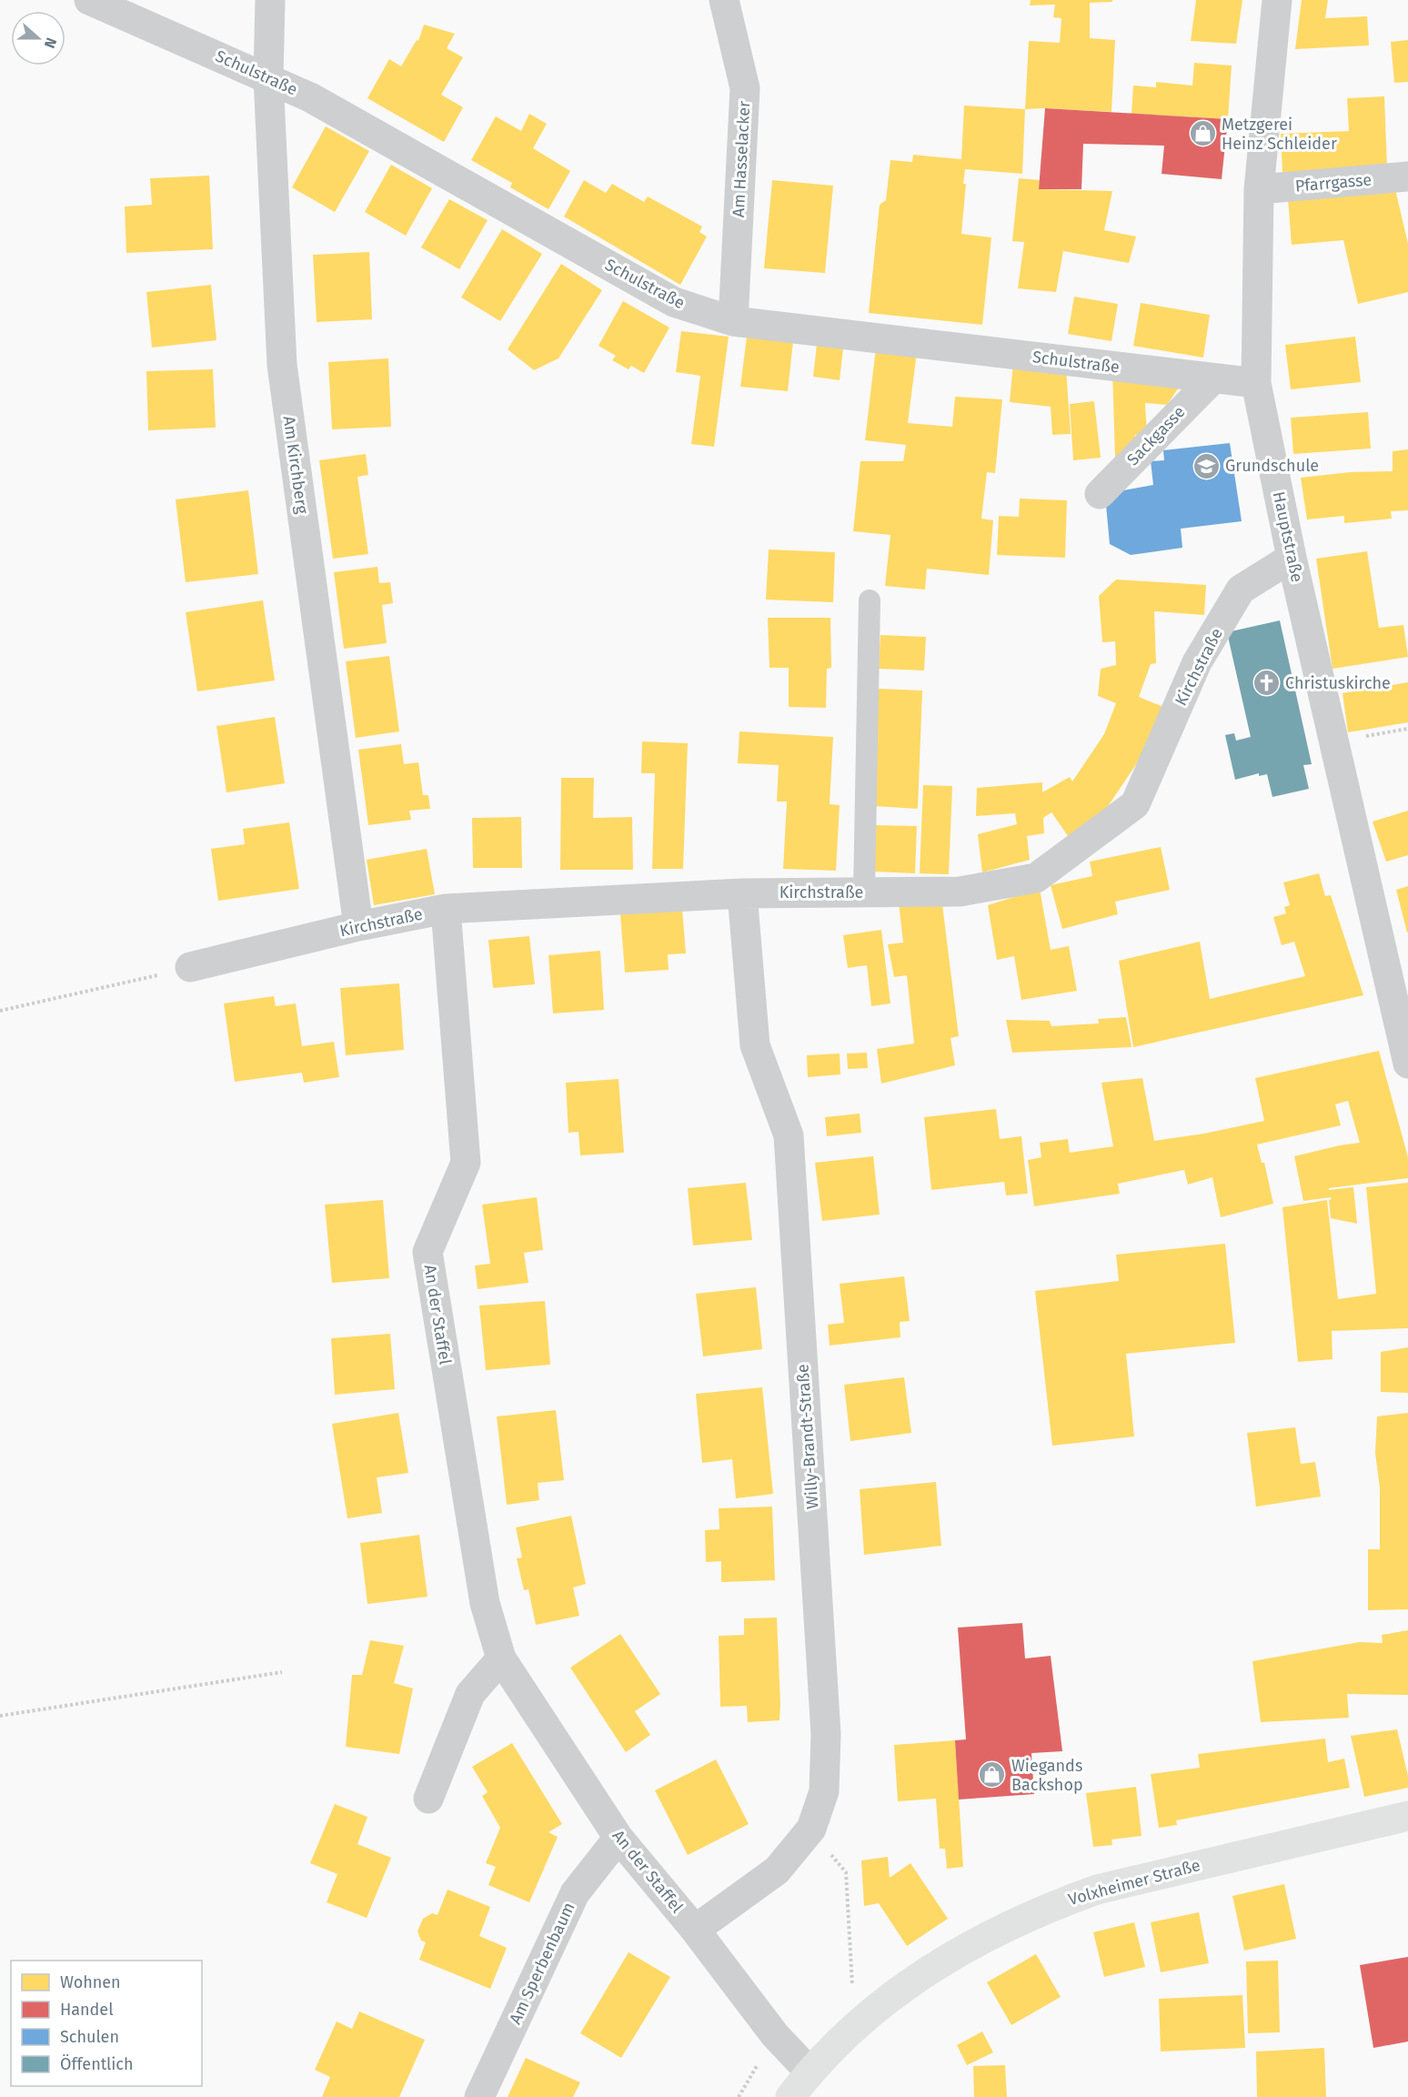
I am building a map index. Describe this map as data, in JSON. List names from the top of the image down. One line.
{"streets":{"main road":["Volxheimer Straße"],"street":["Schulstraße","Am Hasselacker","Pfarrgasse","Sackgasse","Am Kirchberg","Hauptstraße","Kirchstraße","An der Staffel","Willy-Brandt-Straße","Am Sperbenbaum"]},"crossings":[["Schulstraße","Am Hasselacker"],["Schulstraße","Sackgasse"],["Schulstraße","Am Kirchberg"],["Schulstraße","Hauptstraße"],["Pfarrgasse","Hauptstraße"],["Am Kirchberg","Kirchstraße"],["Hauptstraße","Kirchstraße"],["Kirchstraße","An der Staffel"],["Kirchstraße","Willy-Brandt-Straße"],["An der Staffel","Willy-Brandt-Straße"],["An der Staffel","Volxheimer Straße"],["An der Staffel","Am Sperbenbaum"]],"places":{"shop":["Metzgerei Heinz Schleider","Wiegands Backshop"],"school or university":["Grundschule"],"church":["Christuskirche"]},"legend":["Wohnen","Handel","Schulen","Öffentlich"],"north":"right"}
